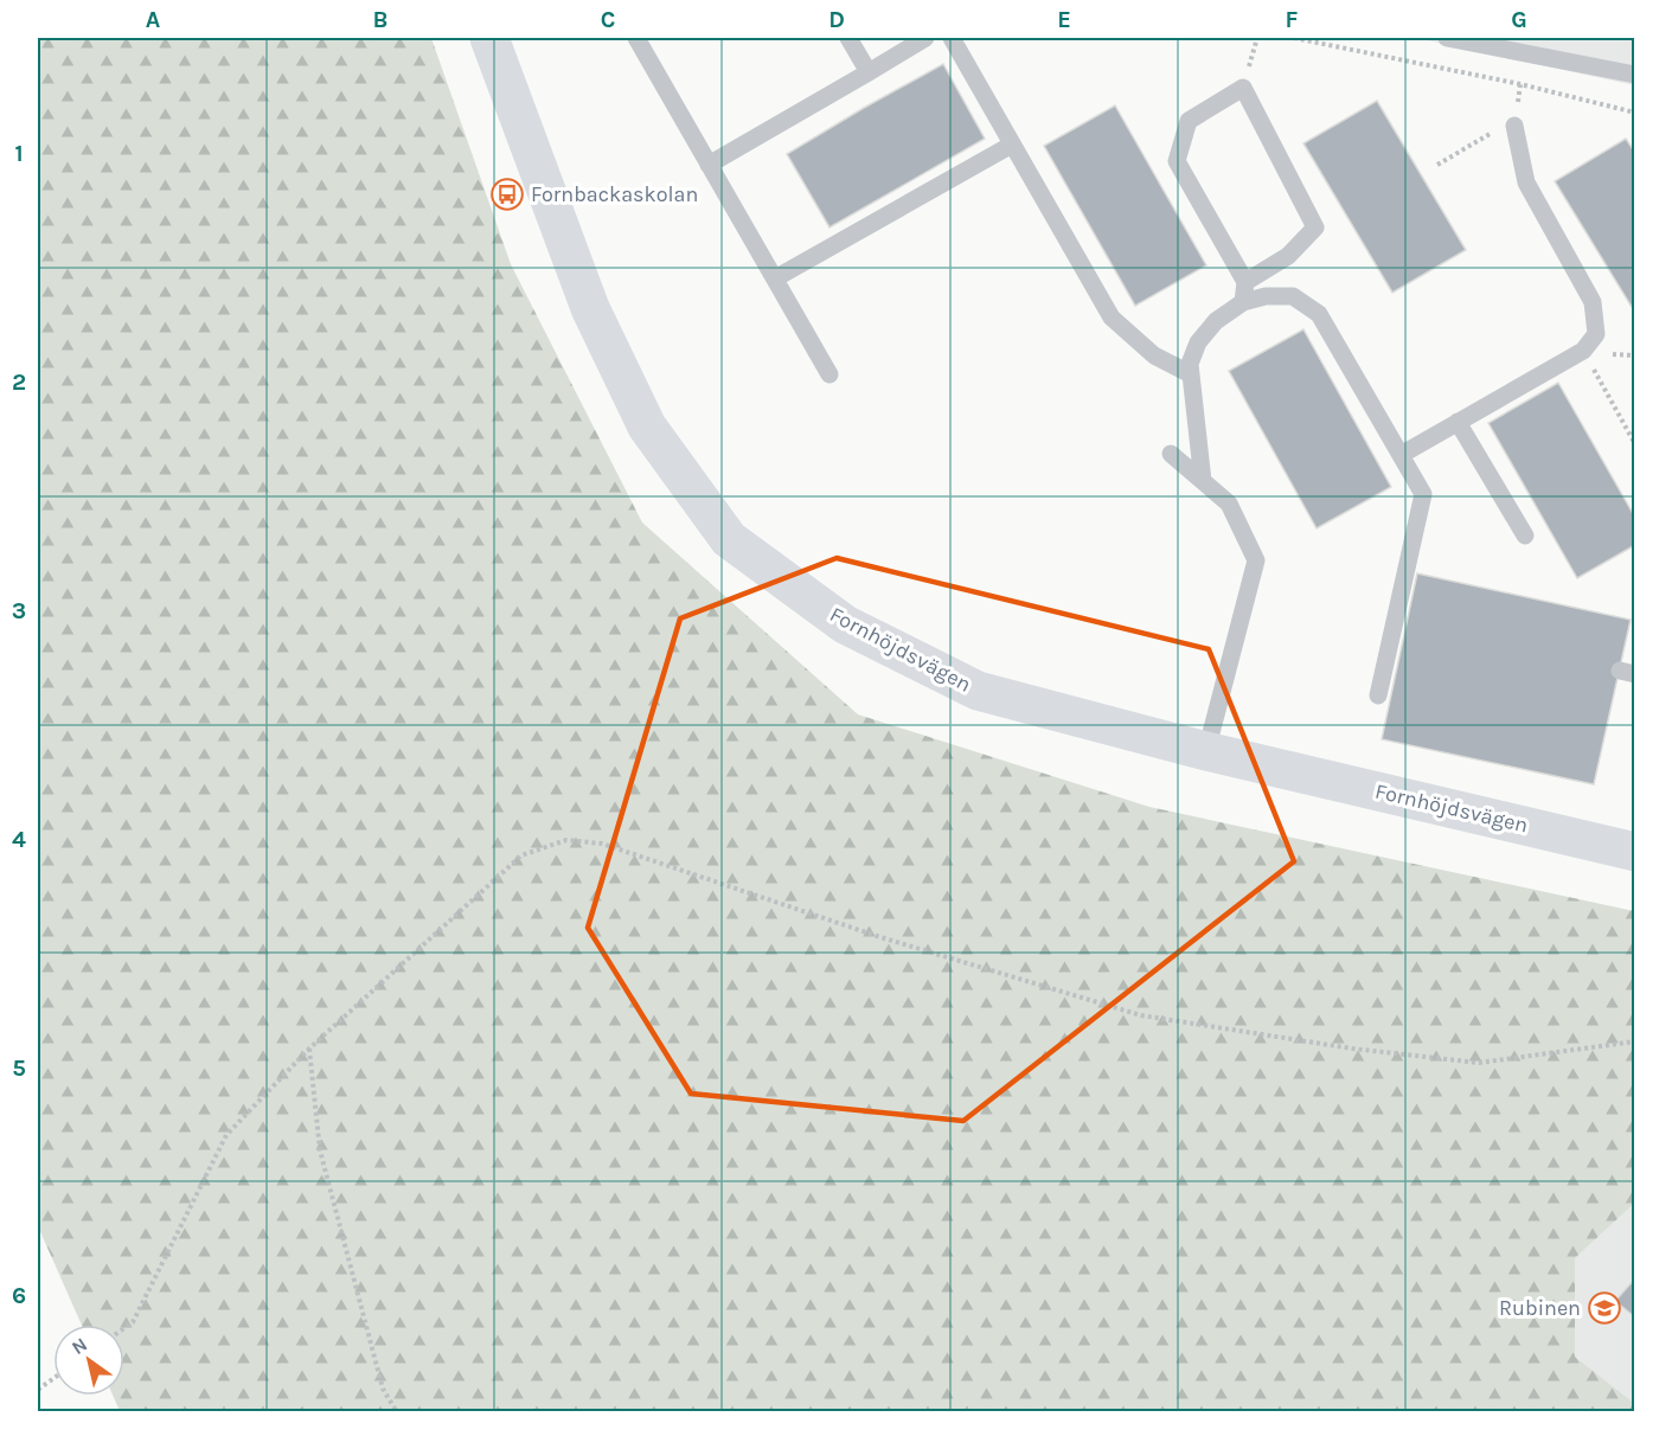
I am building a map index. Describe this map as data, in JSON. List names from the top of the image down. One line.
{"streets":{"street":["Fornhöjdsvägen"]},"places":{"bus stop":["Fornbackaskolan"],"school or university":["Rubinen"]},"north":"top left","grid":{"columns":["A","B","C","D","E","F","G"],"rows":["1","2","3","4","5","6"]}}
